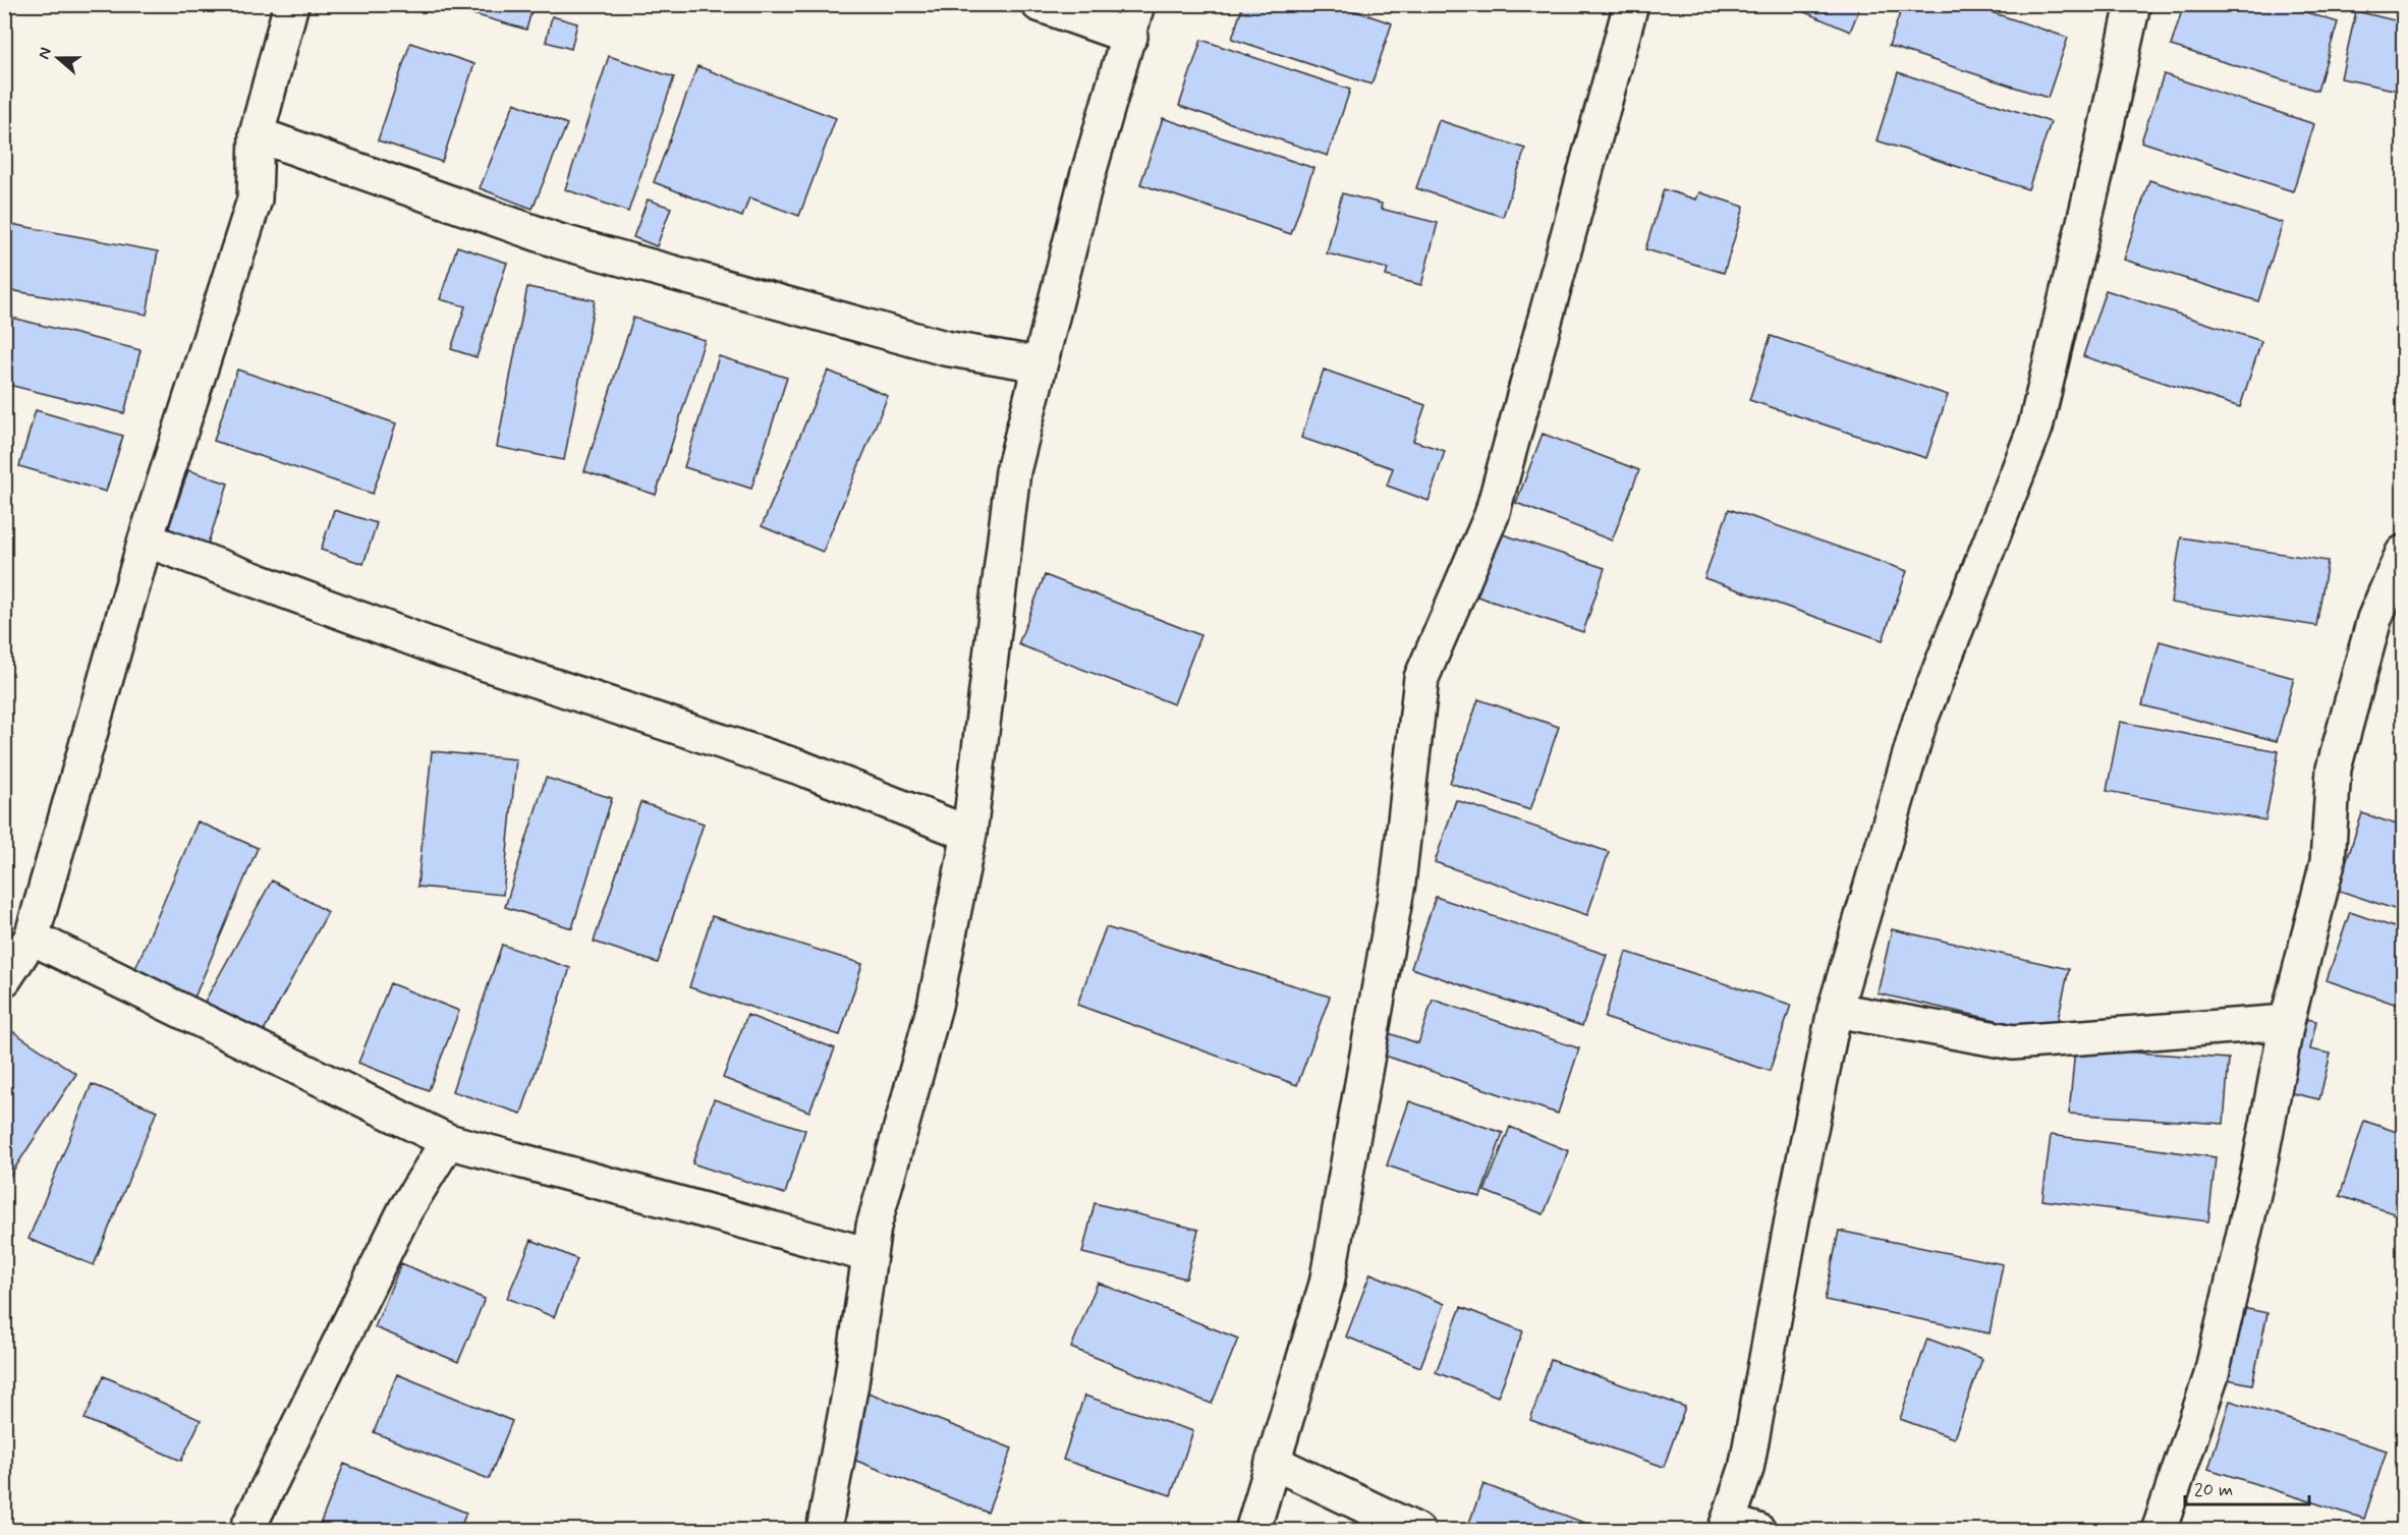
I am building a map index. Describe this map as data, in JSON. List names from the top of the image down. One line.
{"scale_bar":"20 m","north":"left"}
